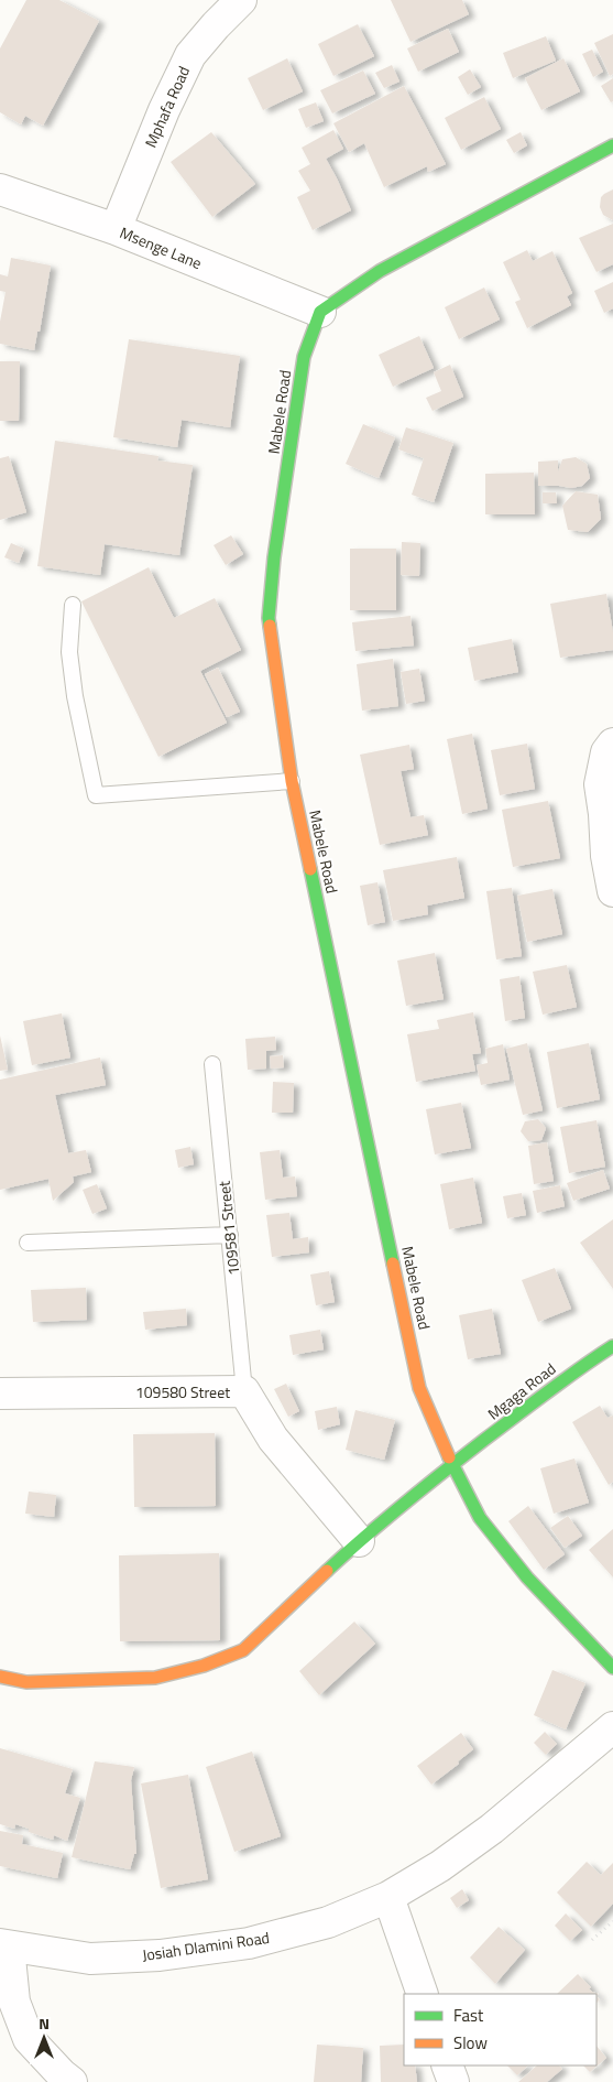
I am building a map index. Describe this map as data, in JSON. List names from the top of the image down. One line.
{"streets":{"street":["Mphafa Road","Msenge Lane","Mabele Road","Mgaga Road","109580 Street","Josiah Dlamini Road"],"lane":["109581 Street"]},"crossings":[["Mphafa Road","Msenge Lane"],["Msenge Lane","Mabele Road"],["Mabele Road","Mgaga Road"],["109581 Street","109580 Street"]],"legend":["Fast","Slow"],"north":"top"}
